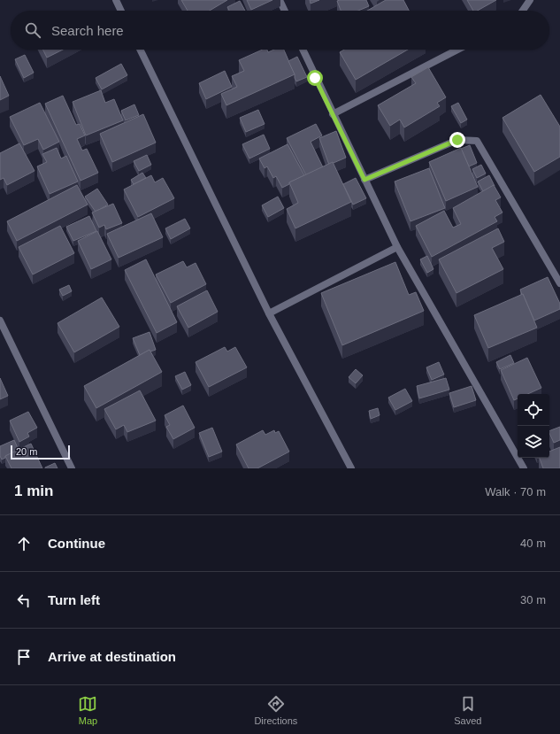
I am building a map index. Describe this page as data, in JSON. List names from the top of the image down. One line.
{"scale_bar":"20 m","page":{"search":"Search here","scale":"20 m","heading":["1 min","Walk · 70 m"],"list":[["Continue","40 m"],["Turn left","30 m"],"Arrive at destination"],"nav":["Map","Directions","Saved"]}}
